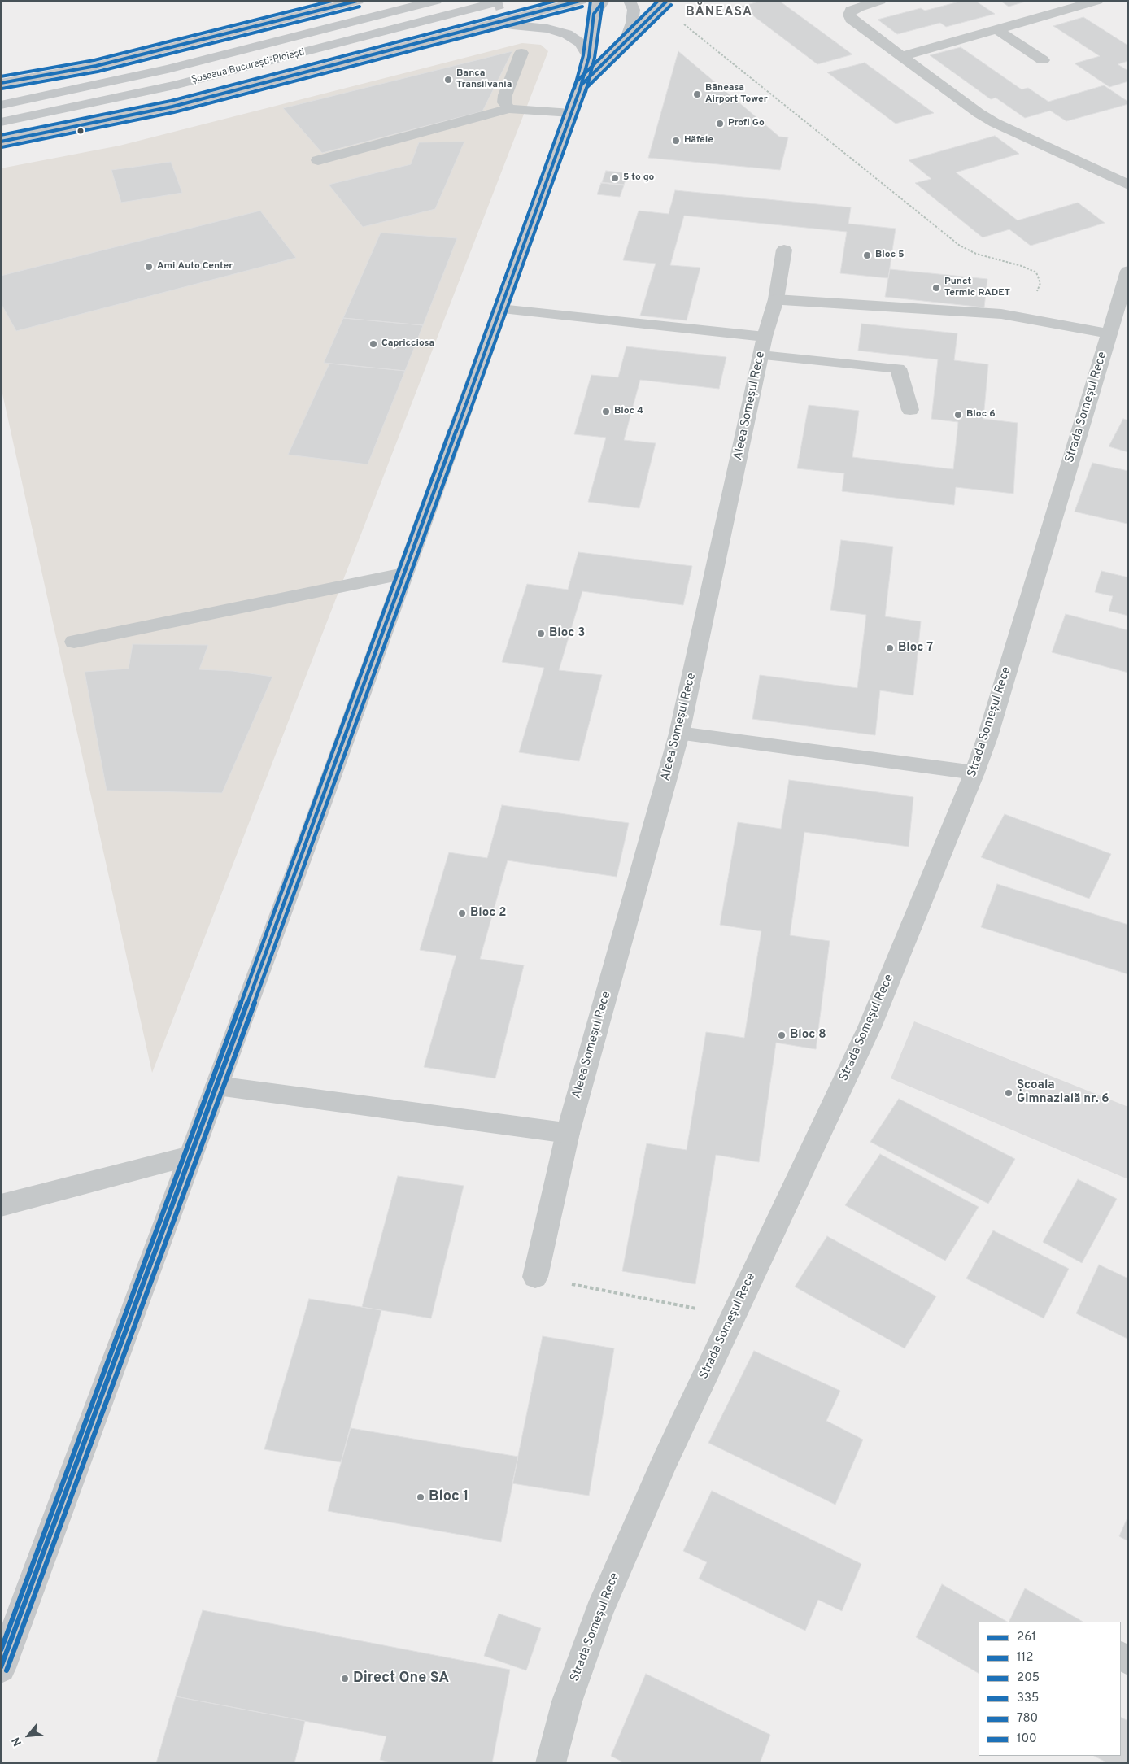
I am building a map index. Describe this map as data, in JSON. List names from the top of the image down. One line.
{"streets":{"main road":["Șoseaua București-Ploiești"],"street":["Aleea Someșul Rece","Strada Someșul Rece"]},"districts":["BĂNEASA"],"places":["Banca Transilvania","Băneasa Airport Tower","Profi Go","Häfele","5 to go","Bloc 5","Ami Auto Center","Punct Termic RADET","Capricciosa","Bloc 4","Bloc 6","Bloc 3","Bloc 7","Bloc 2","Bloc 8","Școala Gimnazială nr. 6","Bloc 1","Direct One SA"],"lines":["transit line 261","transit line 205","transit line 335","transit line 100","transit line 112","transit line 780"],"legend":["261","112","205","335","780","100"],"north":"bottom left"}
